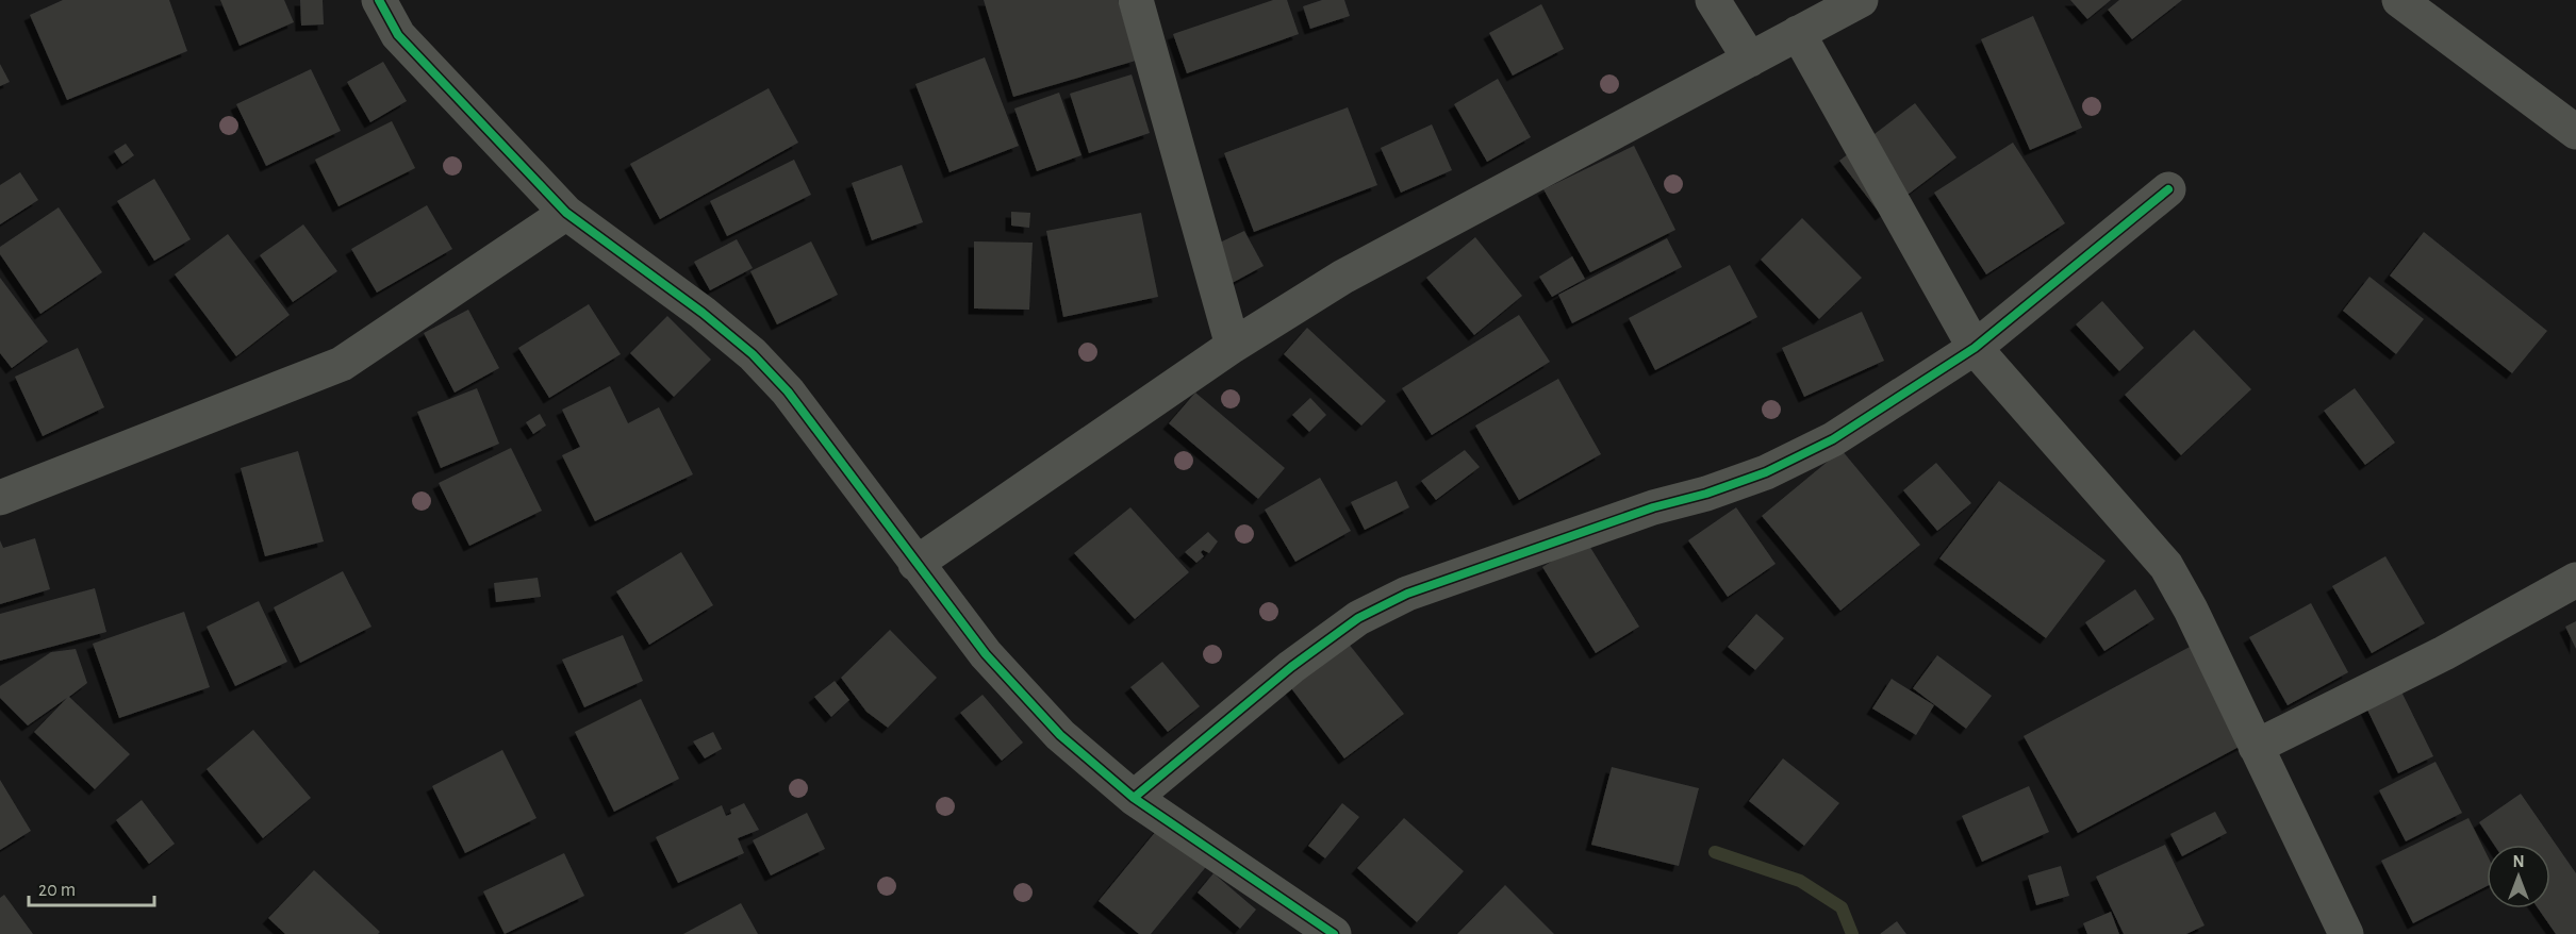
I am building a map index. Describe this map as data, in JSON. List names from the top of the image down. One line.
{"scale_bar":"20 m","north":"top"}
